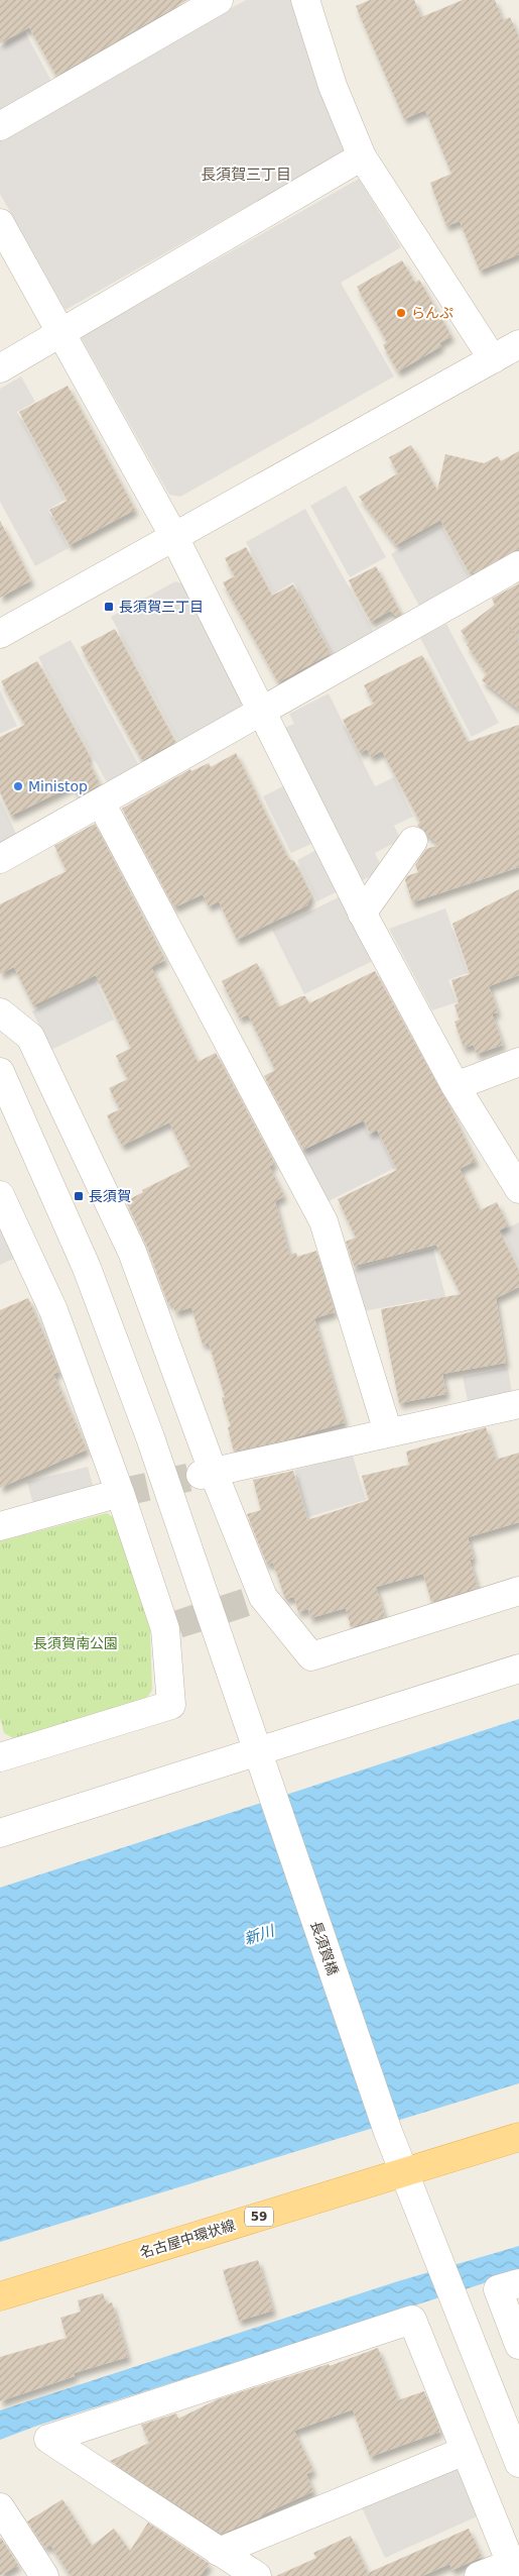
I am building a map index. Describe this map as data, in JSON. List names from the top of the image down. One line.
{"streets":{"main road":["59","名古屋中環状線"],"street":["長須賀橋"]},"crossings":[["長須賀橋","名古屋中環状線"]],"districts":["長須賀三丁目"],"water":["新川"],"parks":["長須賀南公園"],"places":{"other":["らんぷ","Ministop"],"transit":["長須賀三丁目","長須賀"]}}
